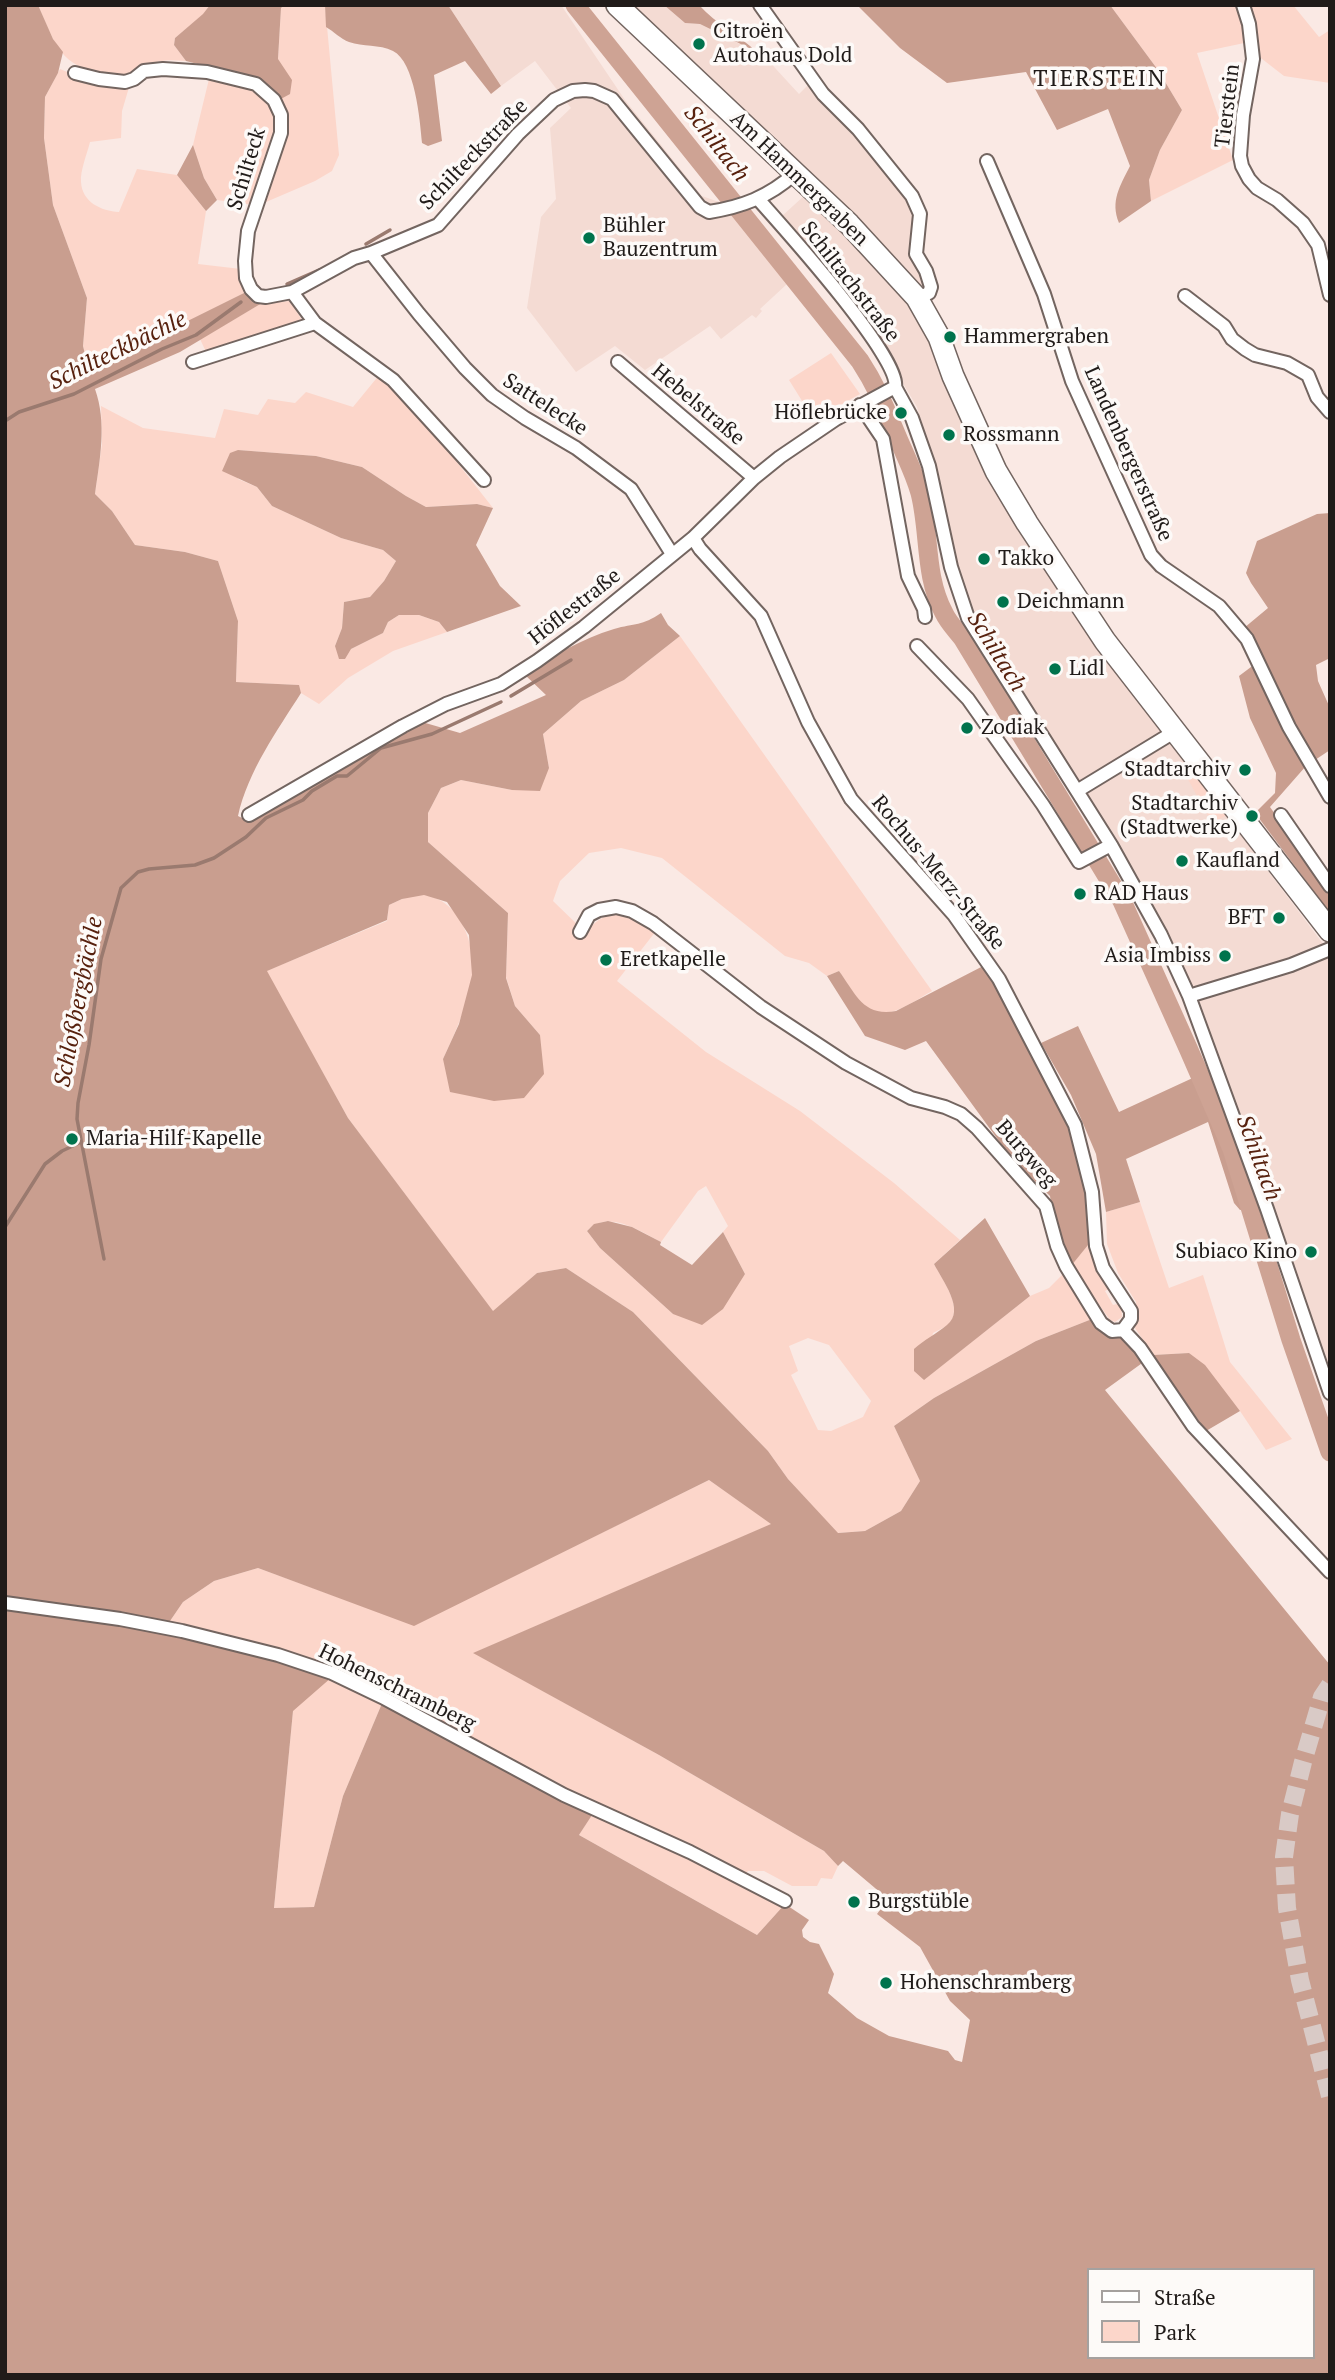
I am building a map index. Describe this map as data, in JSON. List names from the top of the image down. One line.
{"streets":{"main road":["Am Hammergraben"],"street":["Tierstein","Schilteckstraße","Schilteck","Schiltachstraße","Sattelecke","Hebelstraße","Landenbergerstraße","Höflestraße","Rochus-Merz-Straße","Burgweg","Hohenschramberg"]},"crossings":[["Schilteckstraße","Schilteck"],["Schilteckstraße","Schiltachstraße"],["Schilteckstraße","Sattelecke"],["Schiltachstraße","Höflestraße"],["Sattelecke","Höflestraße"],["Hebelstraße","Höflestraße"],["Höflestraße","Rochus-Merz-Straße"],["Rochus-Merz-Straße","Burgweg"]],"districts":["TIERSTEIN"],"water":["Schiltach","Schilteckbächle","Schloßbergbächle"],"places":["Citroën Autohaus Dold","Bühler Bauzentrum","Hammergraben","Höflebrücke","Rossmann","Takko","Deichmann","Lidl","Zodiak","Stadtarchiv","Stadtarchiv (Stadtwerke)","Kaufland","RAD Haus","BFT","Asia Imbiss","Eretkapelle","Maria-Hilf-Kapelle","Subiaco Kino","Burgstüble","Hohenschramberg"],"legend":["Straße","Park"]}
